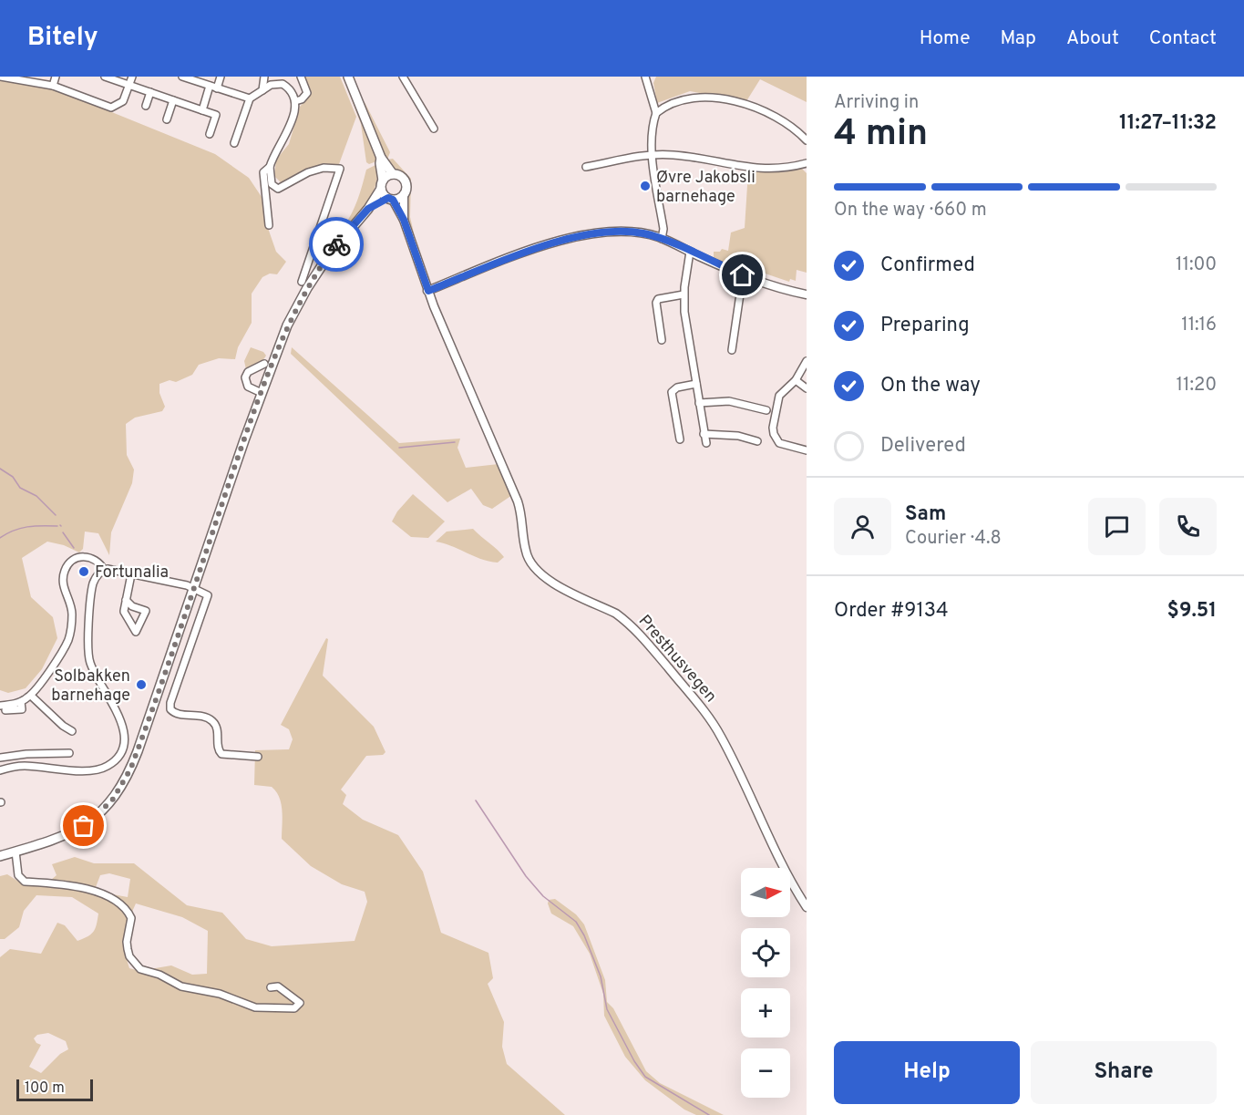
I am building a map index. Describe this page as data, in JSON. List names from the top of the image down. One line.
{"streets":{"street":["Presthusvegen"]},"places":["Øvre Jakobsli barnehage","Fortunalia","Solbakken barnehage"],"scale_bar":"100 m","north":"right","page":{"header":"Bitely","nav":["Home","Map","About","Contact"],"heading":["4 min","Arriving in","11:27–11:32"],"panel":["Sam","Courier · 4.8","Order #9134","$9.51"],"bar":"On the way · 660 m","list":[["Confirmed","11:00"],["Preparing","11:16"],["On the way","11:20"],"Delivered"],"map_buttons":["+","−"],"buttons":["Help","Share"],"scale":"100 m"}}
